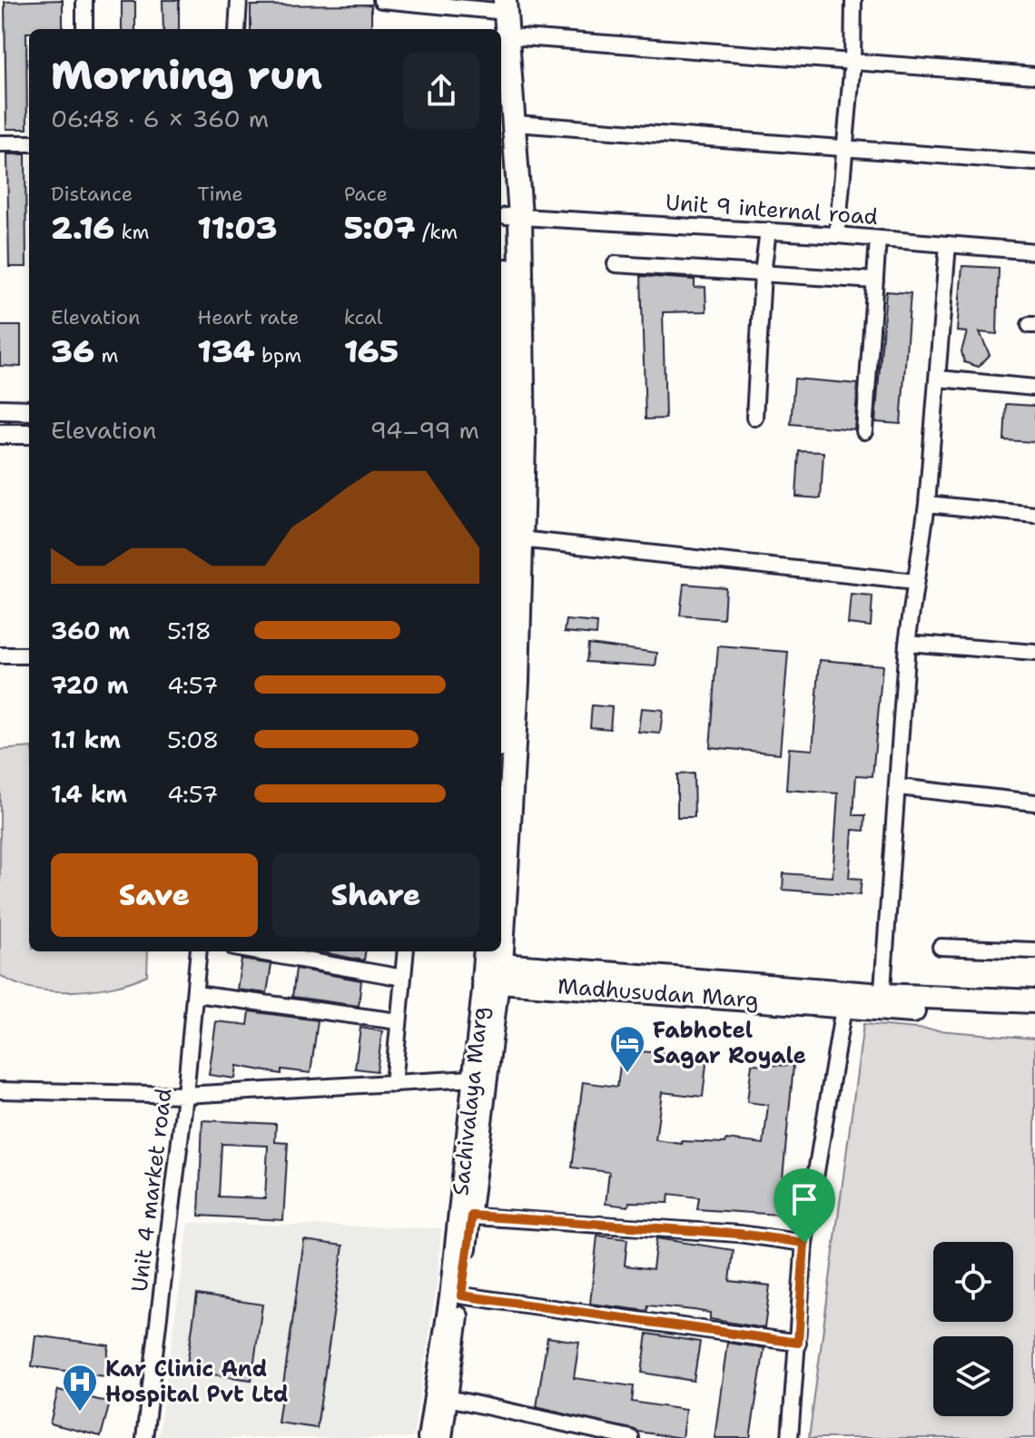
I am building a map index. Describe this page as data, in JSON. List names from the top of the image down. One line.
{"streets":{"main road":["Madhusudan Marg","Sachivalaya Marg"],"street":["Unit 9 internal road","Unit 4 market road"]},"crossings":[["Unit 9 internal road","Sachivalaya Marg"],["Madhusudan Marg","Sachivalaya Marg"]],"places":{"hotel":["Fabhotel Sagar Royale"],"hospital":["Kar Clinic And Hospital Pvt Ltd"]},"page":{"heading":["Morning run","06:48 · 6 × 360 m"],"stats":[["Distance","2.16 km"],["Time","11:03"],["Pace","5:07 /km"],["Elevation","36 m"],["Heart rate","134 bpm"],["kcal","165"]],"chart":["Elevation","94–99 m"],"list":[{"name":"360 m","note":"5:18"},{"name":"720 m","note":"4:57"},{"name":"1.1 km","note":"5:08"},{"name":"1.4 km","note":"4:57"}],"buttons":["Save","Share"]}}
